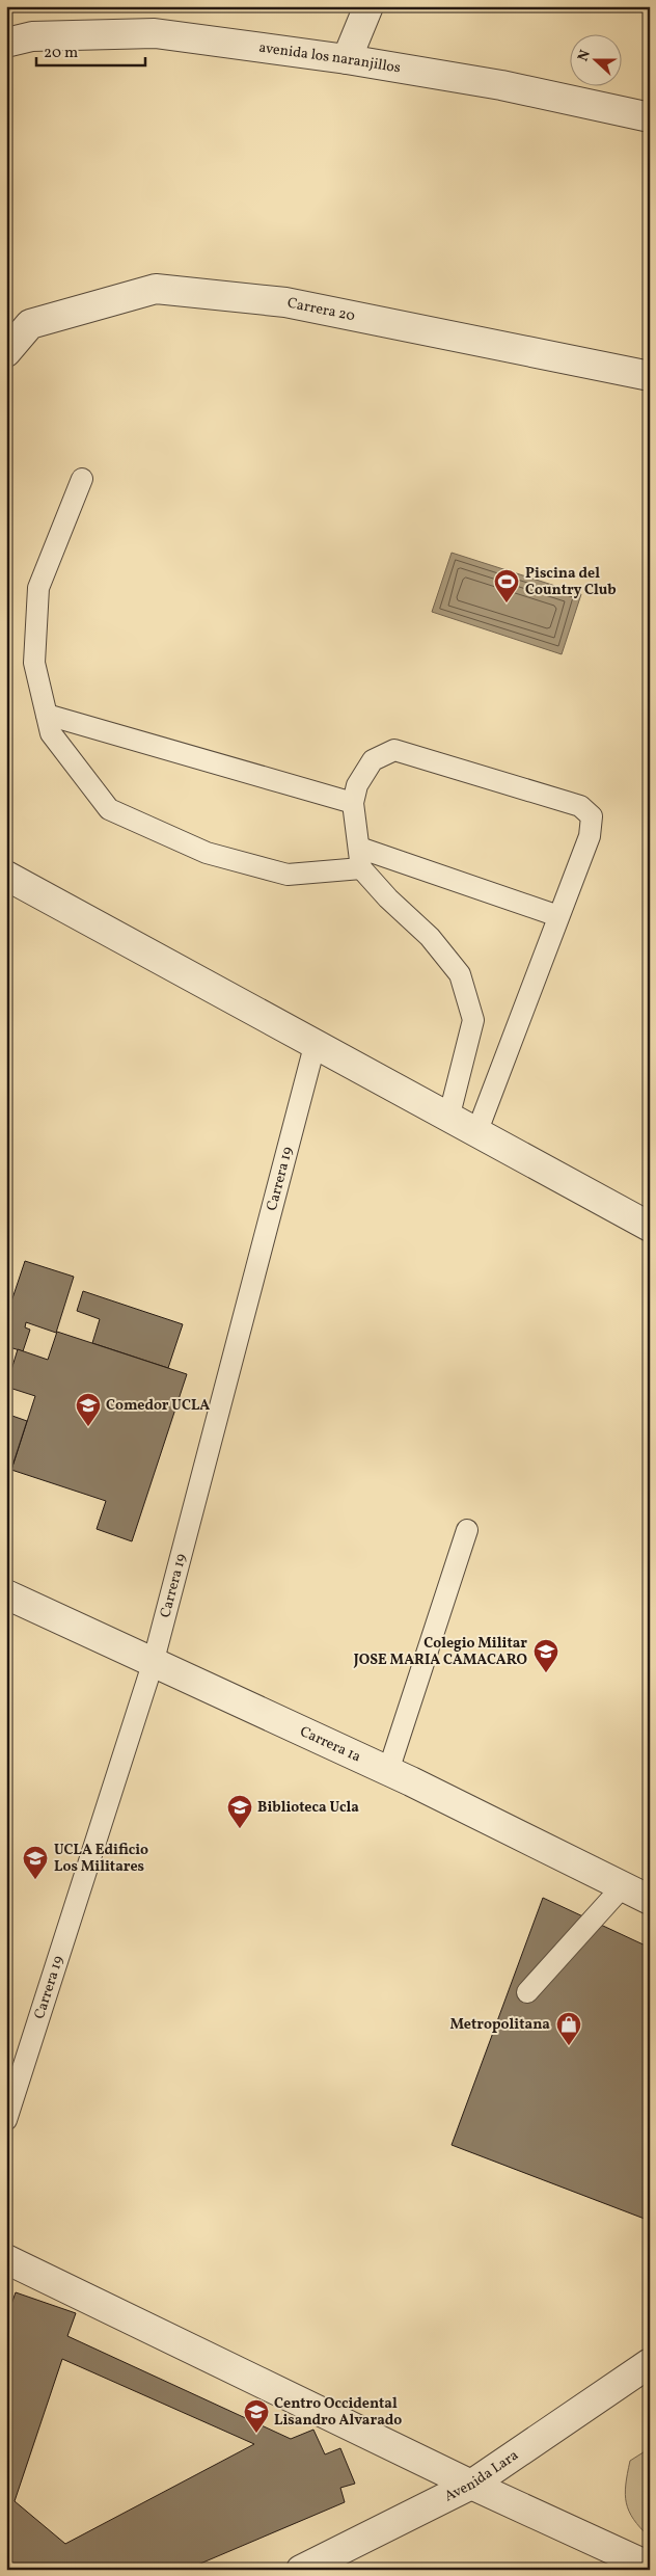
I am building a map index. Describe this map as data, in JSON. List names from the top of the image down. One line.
{"streets":{"street":["avenida los naranjillos","Carrera 20","Carrera 1a","Avenida Lara"],"lane":["Carrera 19"]},"crossings":[["Carrera 19","Carrera 1a"]],"places":{"sports":["Piscina del Country Club"],"school or university":["Comedor UCLA","Colegio Militar JOSE MARIA CAMACARO","Biblioteca Ucla","UCLA Edificio Los Militares","Centro Occidental Lisandro Alvarado"],"shop":["Metropolitana"]},"scale_bar":"20 m","north":"left"}
